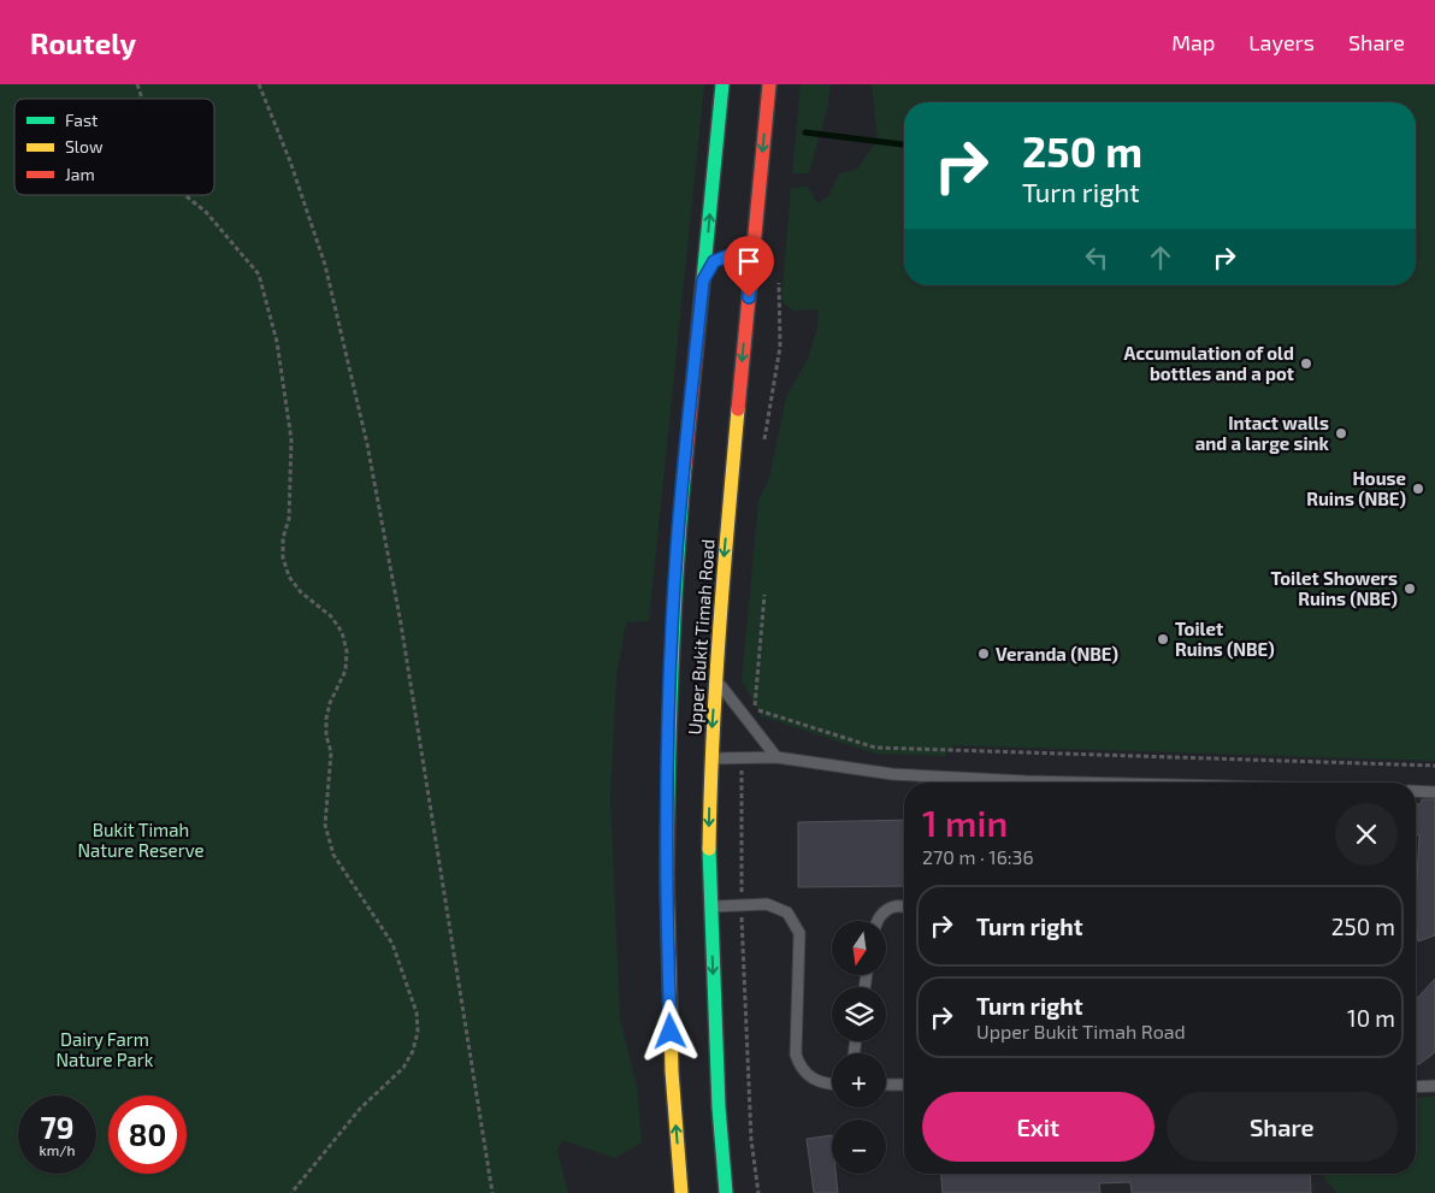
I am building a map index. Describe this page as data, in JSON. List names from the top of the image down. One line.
{"streets":{"highway":["Upper Bukit Timah Road"]},"parks":["Bukit Timah Nature Reserve","Dairy Farm Nature Park"],"places":["Accumulation of old bottles and a pot","Intact walls and a large sink","House Ruins (NBE)","Toilet Showers Ruins (NBE)","Toilet Ruins (NBE)","Veranda (NBE)"],"legend":["Fast","Slow","Jam"],"north":"bottom","page":{"header":"Routely","nav":["Map","Layers","Share"],"turn":["250 m","Turn right"],"heading":["1 min","270 m · 16:36"],"list":[{"name":"Turn right","value":"250 m"},{"name":"Turn right","note":"Upper Bukit Timah Road","value":"10 m"}],"map_buttons":["+","−"],"buttons":["Exit","Share"],"speed":"79 km/h","limit":"80"}}
